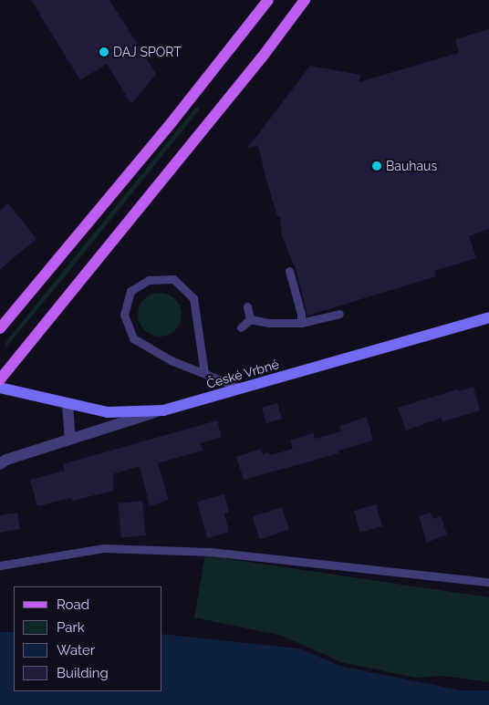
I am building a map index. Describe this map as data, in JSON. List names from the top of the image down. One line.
{"streets":{"street":["České Vrbné"]},"places":["DAJ SPORT","Bauhaus"],"legend":["Road","Park","Water","Building"]}
